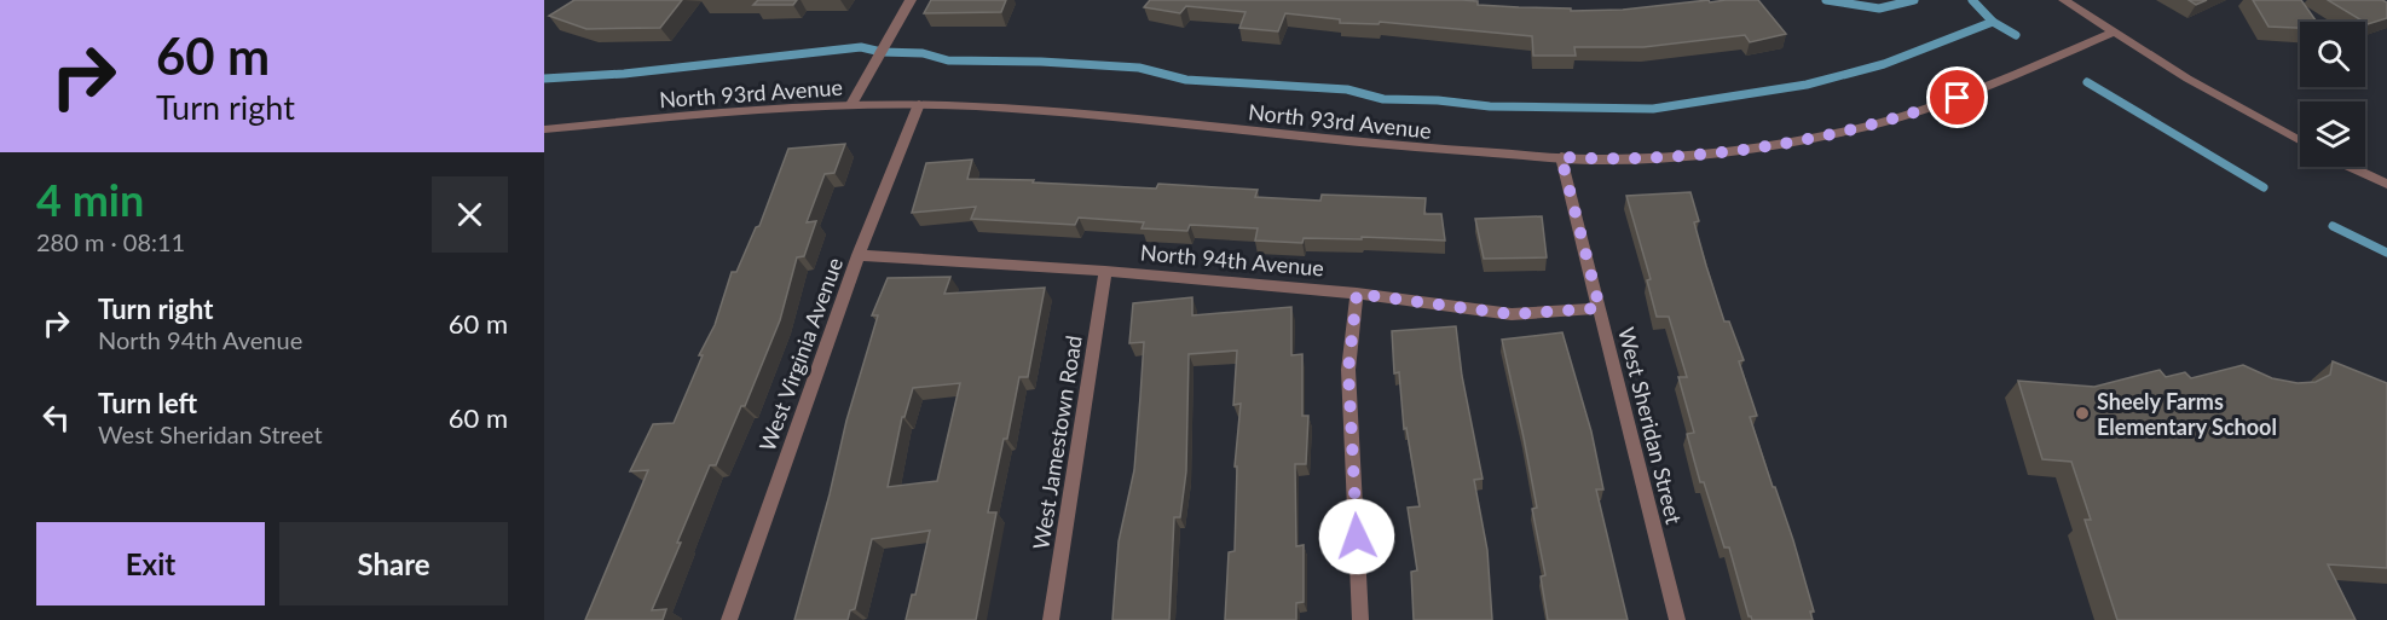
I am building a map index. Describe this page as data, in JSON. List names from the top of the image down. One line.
{"streets":{"street":["North 93rd Avenue","North 94th Avenue","West Virginia Avenue","West Sheridan Street","West Jamestown Road"]},"crossings":[["North 93rd Avenue","West Virginia Avenue"],["North 93rd Avenue","West Sheridan Street"],["North 94th Avenue","West Virginia Avenue"],["North 94th Avenue","West Sheridan Street"],["North 94th Avenue","West Jamestown Road"]],"places":["Sheely Farms Elementary School"],"page":{"turn":["60 m","Turn right"],"heading":["4 min","280 m · 08:11"],"list":[{"name":"Turn right","note":"North 94th Avenue","value":"60 m"},{"name":"Turn left","note":"West Sheridan Street","value":"60 m"}],"buttons":["Exit","Share"]}}
